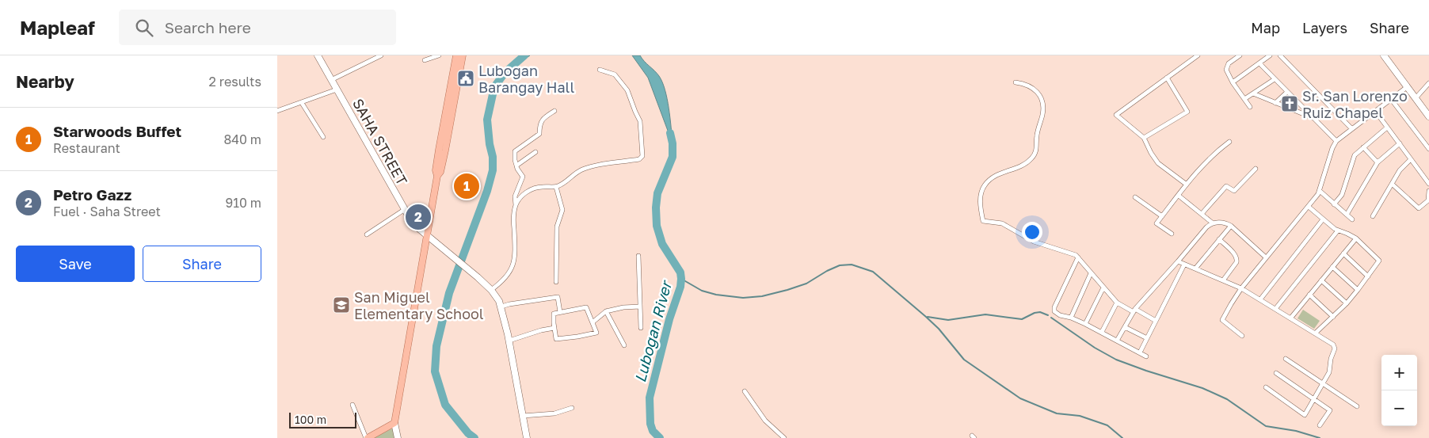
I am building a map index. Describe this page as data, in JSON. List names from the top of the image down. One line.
{"streets":{"street":["SAHA STREET"]},"water":["Lubogan River"],"places":{"public building":["Lubogan Barangay Hall"],"church":["Sr. San Lorenzo Ruiz Chapel"],"school or university":["San Miguel Elementary School"]},"scale_bar":"100 m","page":{"header":"Mapleaf","search":"Search here","nav":["Map","Layers","Share"],"heading":["Nearby","2 results"],"list":[{"mark":"1","name":"Starwoods Buffet","note":"Restaurant","value":"840 m"},{"mark":"2","name":"Petro Gazz","note":"Fuel · Saha Street","value":"910 m"}],"pins":["1","2"],"buttons":["Save","Share"],"map_buttons":["+","−"],"scale":"100 m"}}
